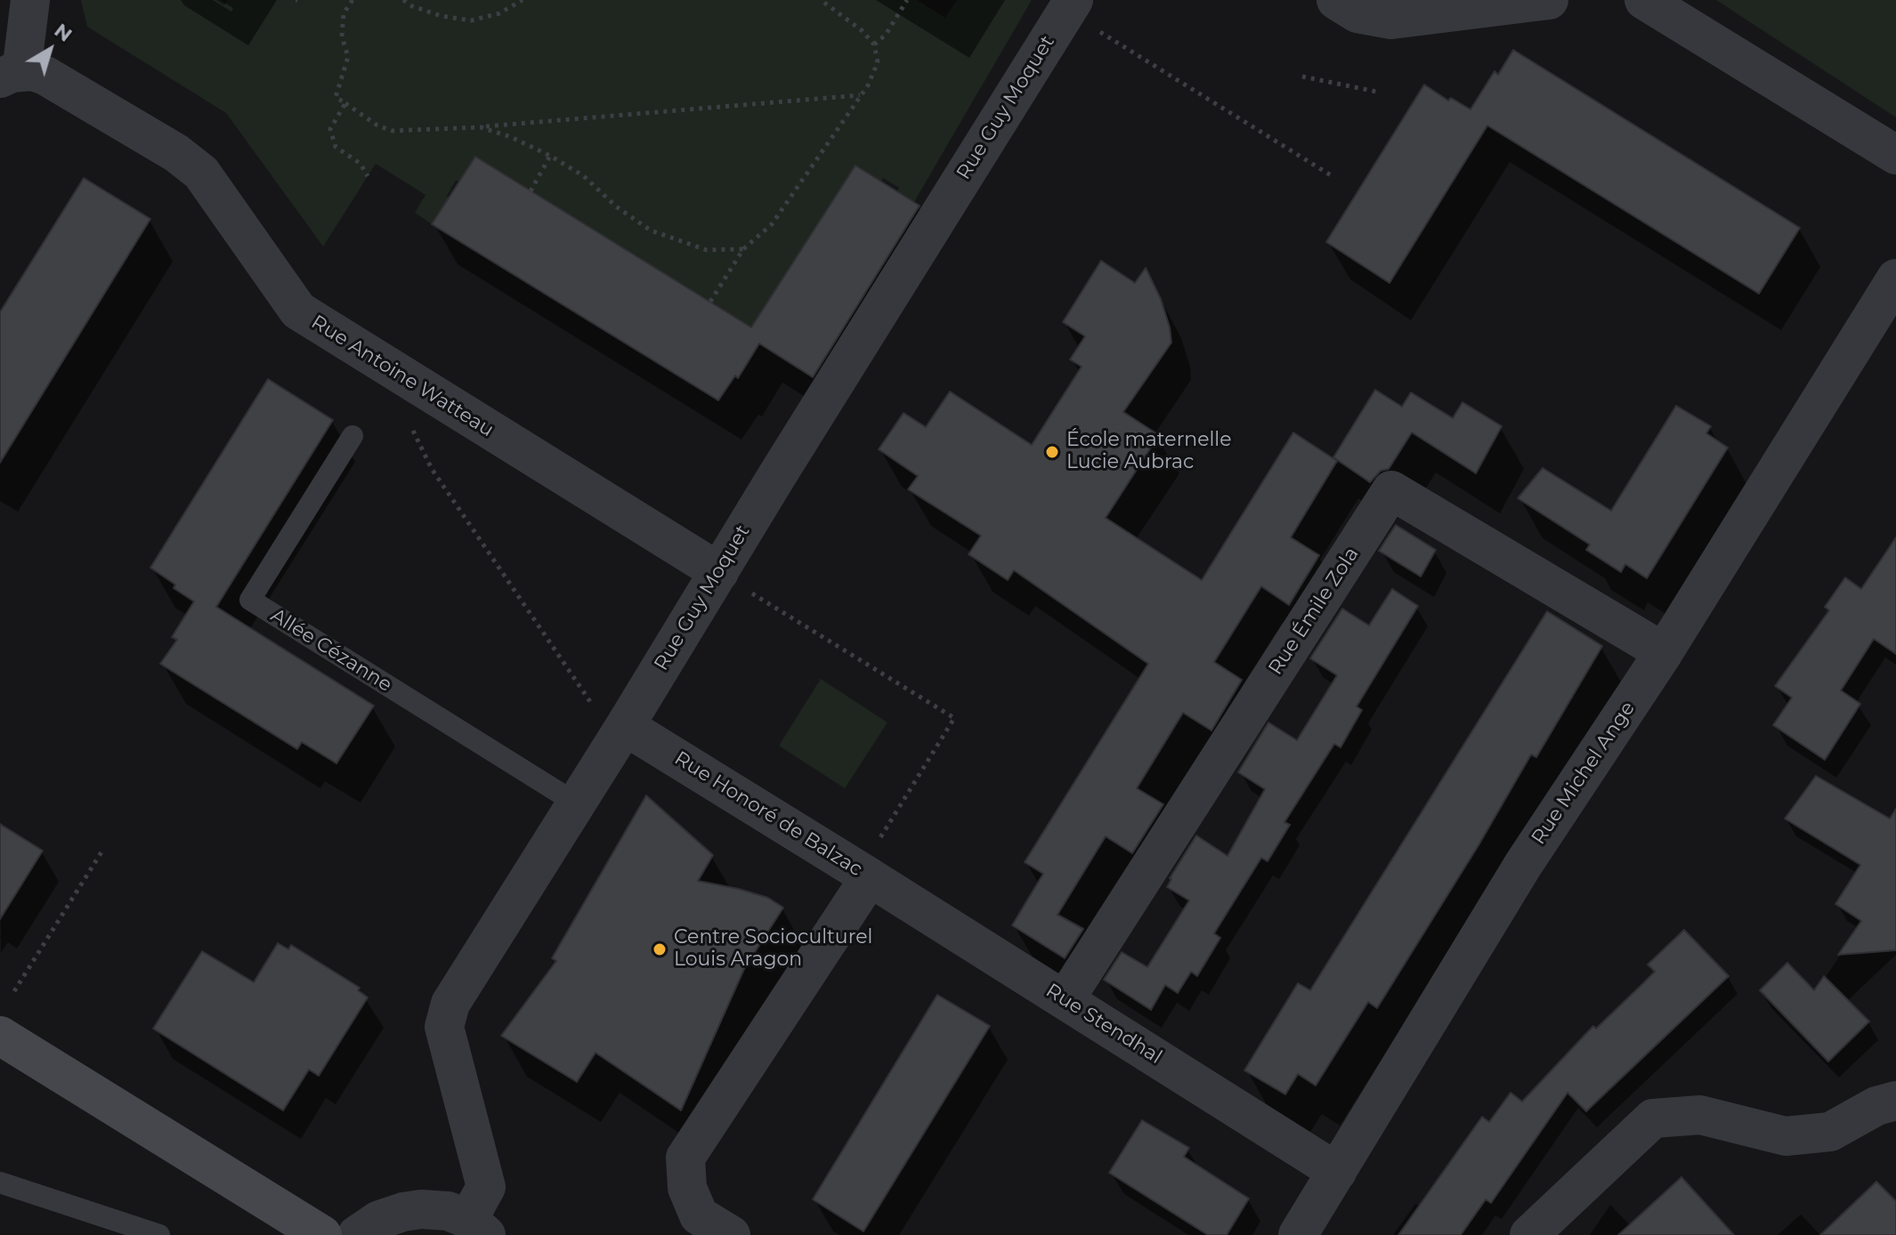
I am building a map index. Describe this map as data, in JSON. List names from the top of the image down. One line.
{"streets":{"street":["Rue Guy Moquet","Rue Antoine Watteau","Rue Émile Zola","Rue Michel Ange","Rue Honoré de Balzac","Rue Stendhal"],"lane":["Allée Cézanne"]},"crossings":[["Rue Guy Moquet","Rue Antoine Watteau"],["Rue Guy Moquet","Allée Cézanne"],["Rue Guy Moquet","Rue Honoré de Balzac"],["Rue Émile Zola","Rue Michel Ange"],["Rue Émile Zola","Rue Stendhal"],["Rue Michel Ange","Rue Stendhal"],["Rue Honoré de Balzac","Rue Stendhal"]],"places":["École maternelle Lucie Aubrac","Centre Socioculturel Louis Aragon"],"north":"top right"}
